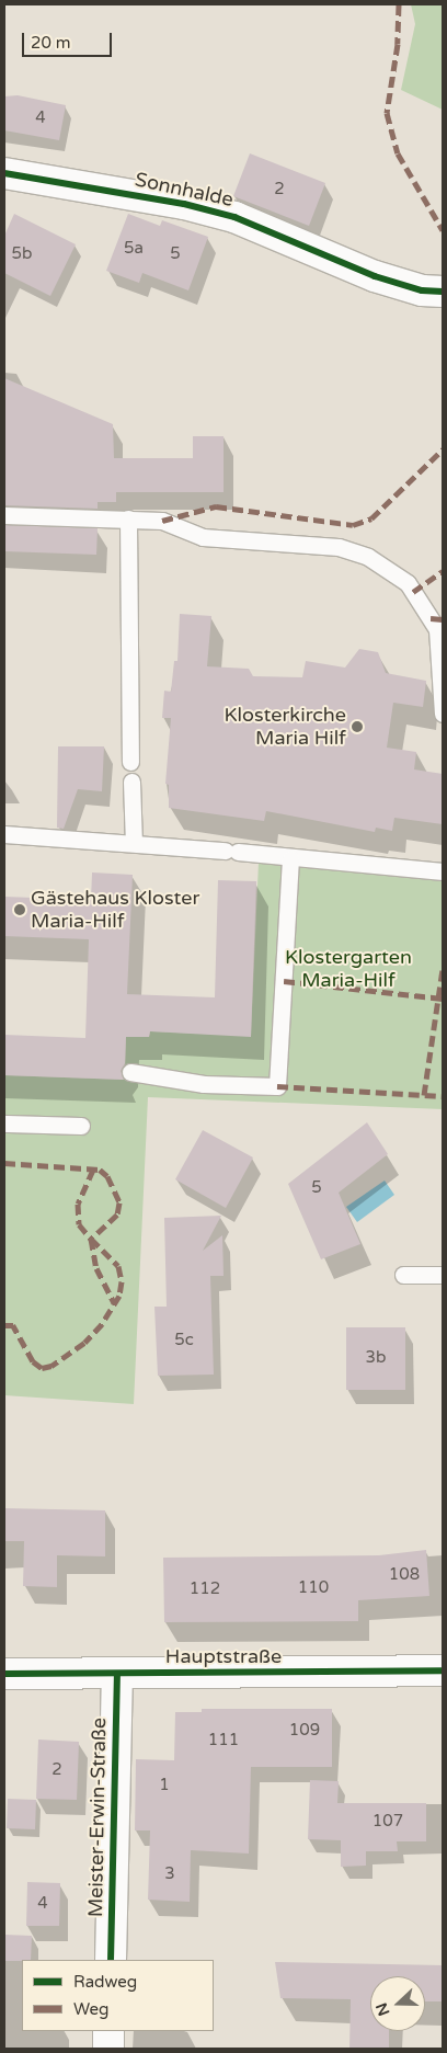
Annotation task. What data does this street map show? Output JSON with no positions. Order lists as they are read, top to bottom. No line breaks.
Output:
{"streets":{"street":["Sonnhalde","Hauptstraße","Meister-Erwin-Straße"]},"crossings":[["Hauptstraße","Meister-Erwin-Straße"]],"parks":["Klostergarten Maria-Hilf"],"places":["Klosterkirche Maria Hilf","Gästehaus Kloster Maria-Hilf"],"house_numbers":["4","2","5a","5b","5","5","5c","3b","108","110","112","109","111","2","1","107","3","4"],"legend":["Radweg","Weg"],"scale_bar":"20 m","north":"left"}
